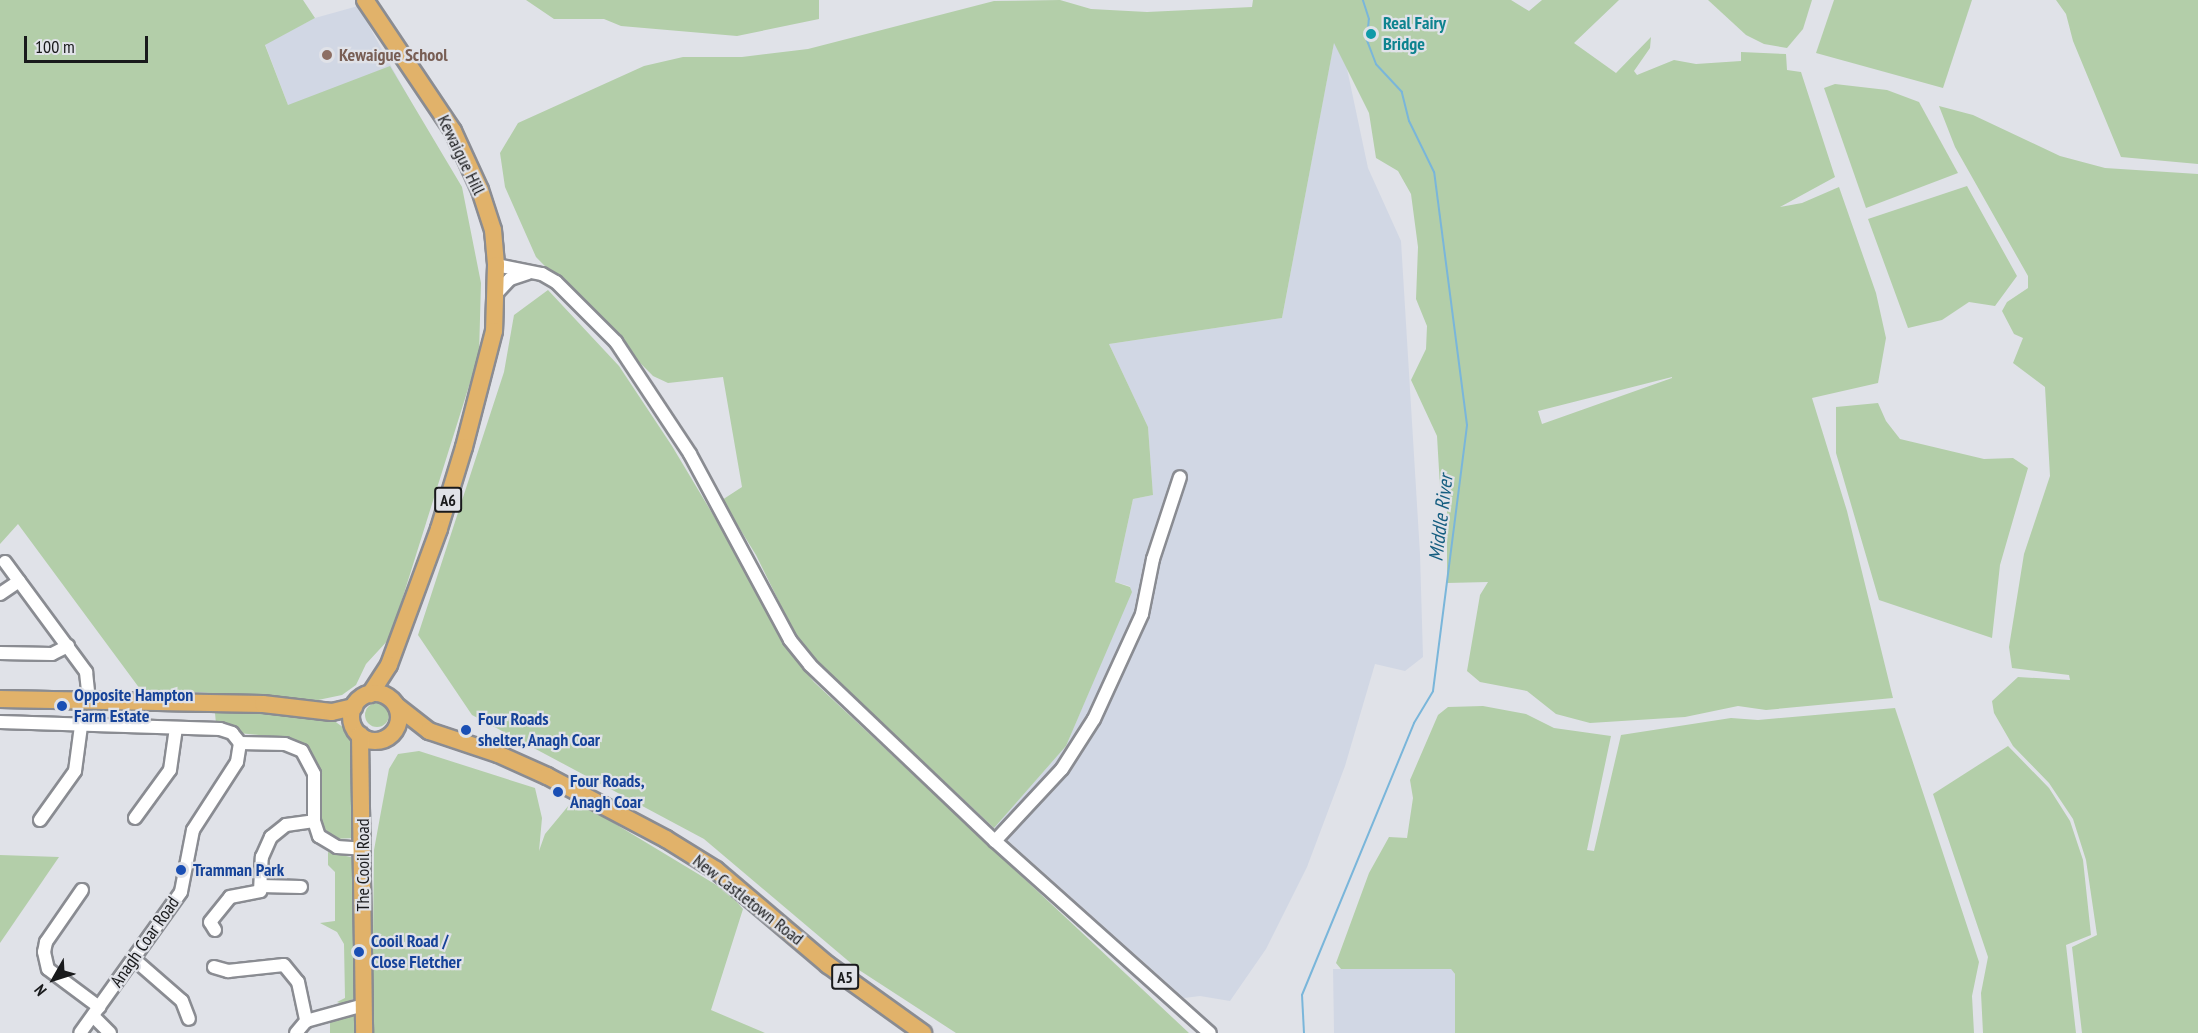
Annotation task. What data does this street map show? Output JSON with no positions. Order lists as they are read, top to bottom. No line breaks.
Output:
{"streets":{"highway":["Kewaigue Hill","A6","The Cooil Road","New Castletown Road","A5"],"street":["Anagh Coar Road"]},"crossings":[["Kewaigue Hill","A6"],["A6","The Cooil Road"],["A6","A5"],["The Cooil Road","A5"],["New Castletown Road","A5"]],"water":["Middle River"],"places":["Real Fairy Bridge","Kewaigue School","Opposite Hampton Farm Estate","Four Roads shelter, Anagh Coar","Four Roads, Anagh Coar","Tramman Park","Cooil Road / Close Fletcher"],"scale_bar":"100 m","north":"bottom left"}
